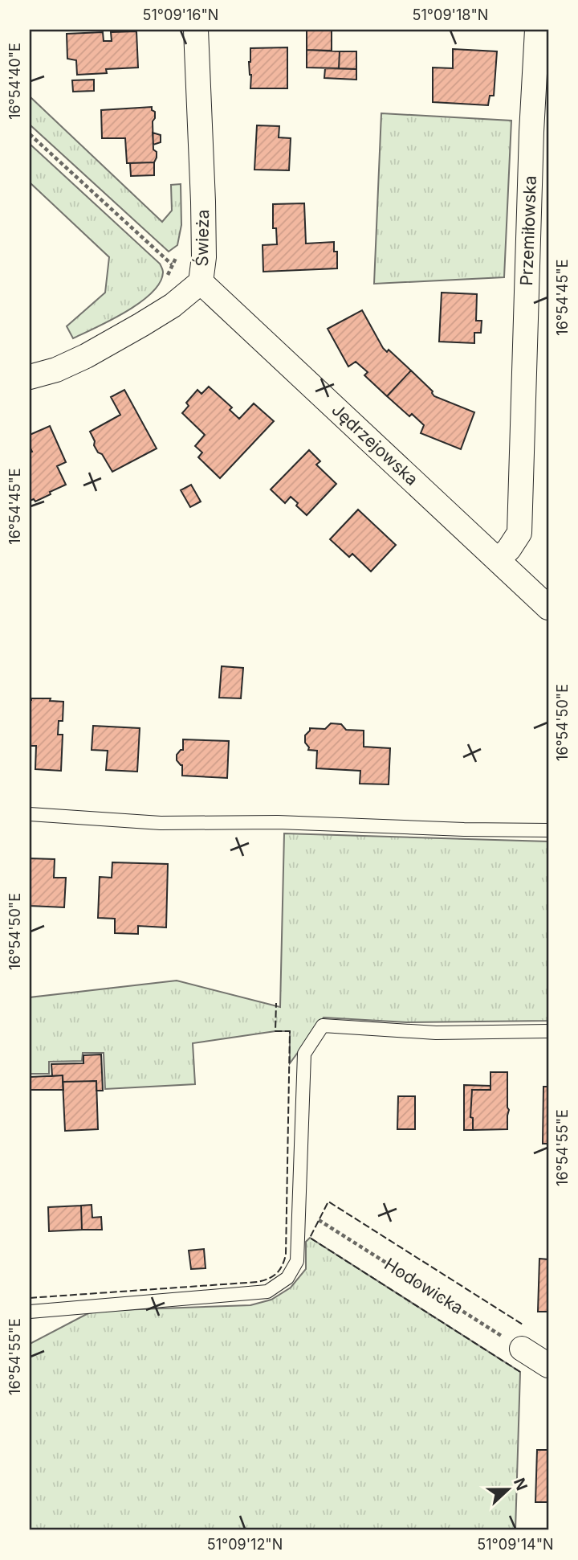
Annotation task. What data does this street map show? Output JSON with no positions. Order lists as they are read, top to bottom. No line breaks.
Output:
{"streets":{"street":["Przemiłowska","Świeża","Jędrzejowska"],"path":["Hodowicka"]},"crossings":[["Przemiłowska","Jędrzejowska"],["Świeża","Jędrzejowska"]],"north":"right","coordinates":["51°09'16\"N","51°09'18\"N","16°54'40\"E","16°54'45\"E","16°54'50\"E","16°54'55\"E","51°09'12\"N","51°09'14\"N"]}
